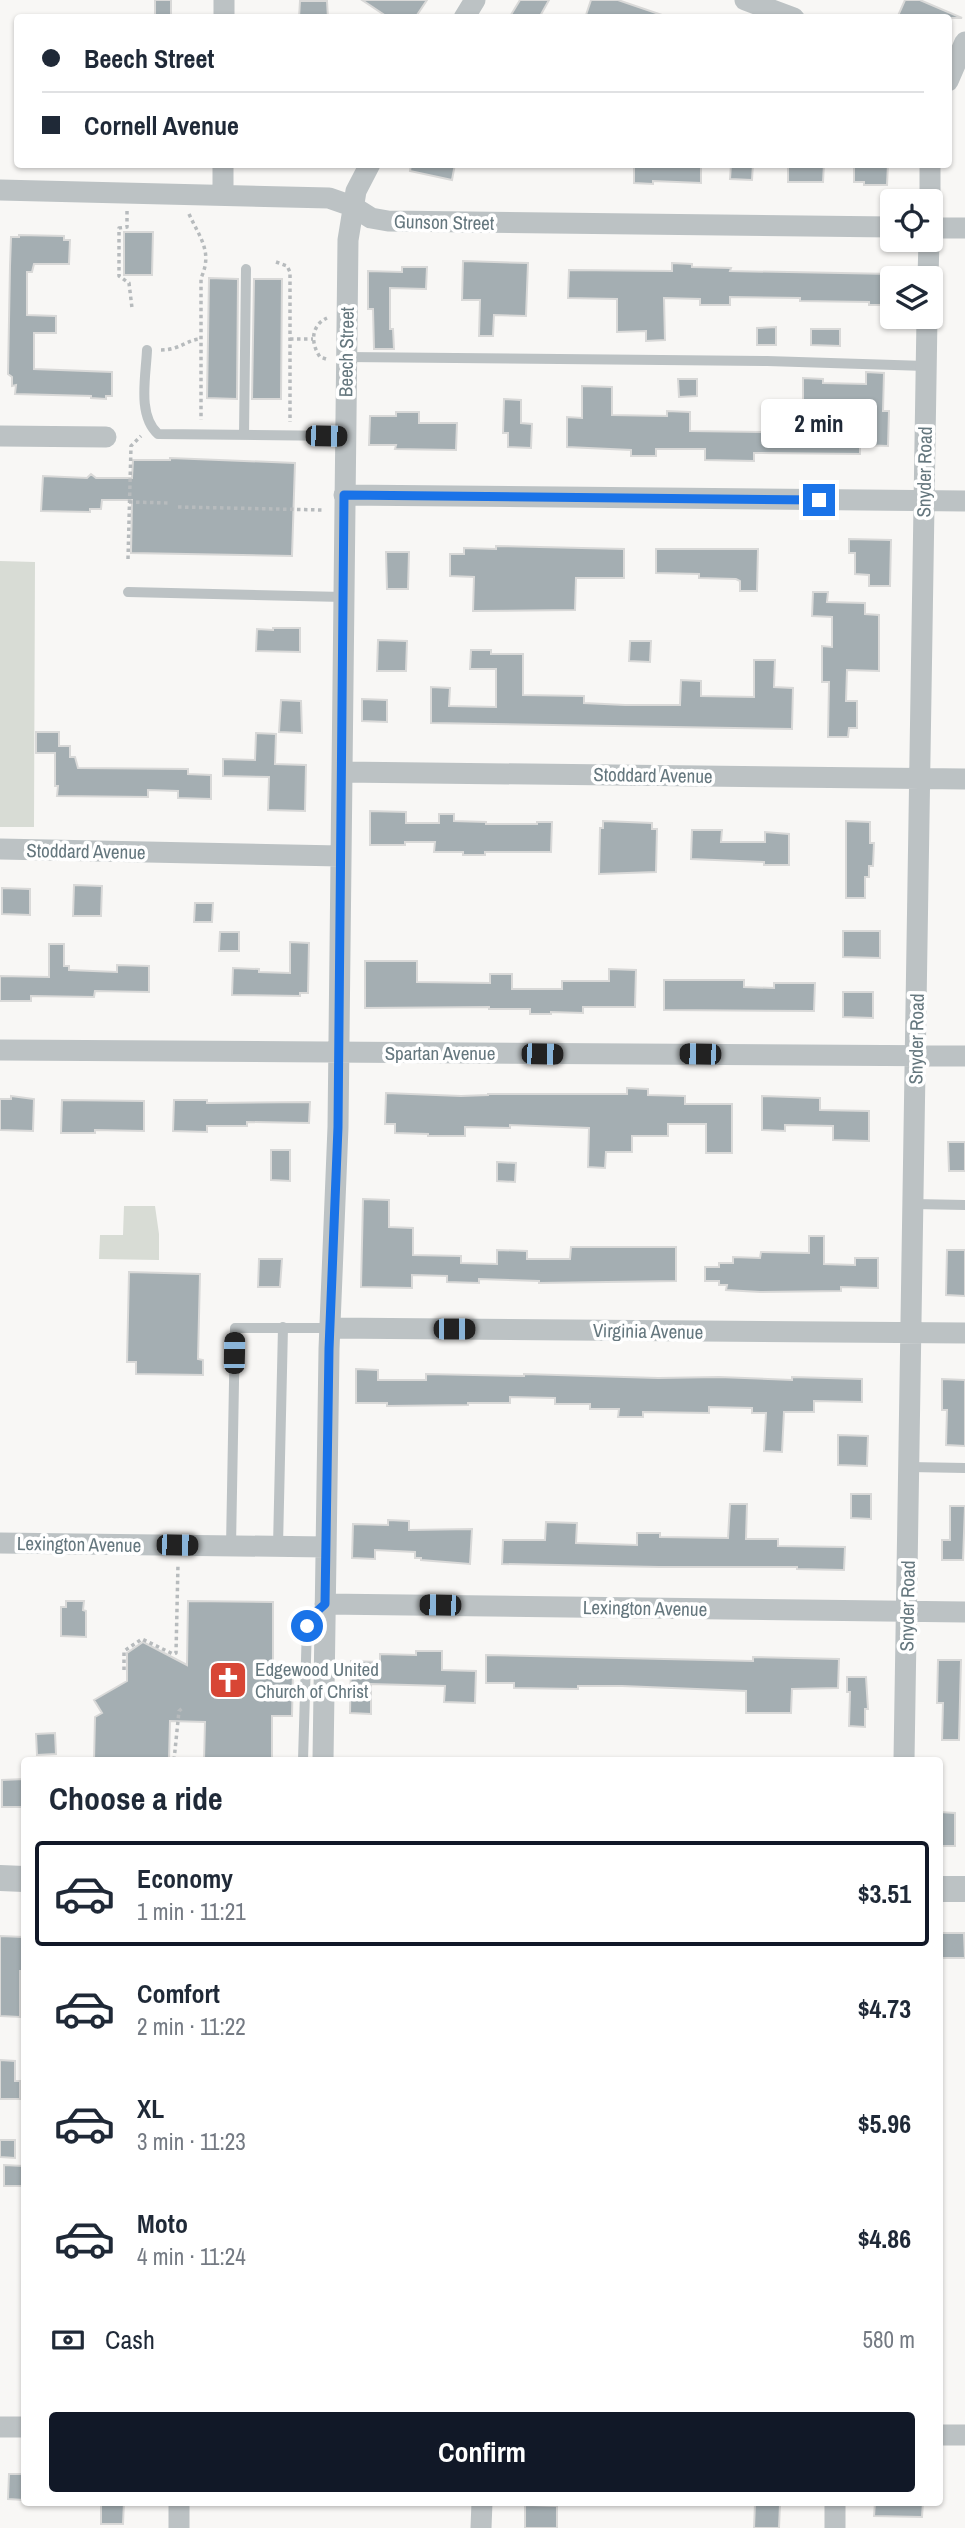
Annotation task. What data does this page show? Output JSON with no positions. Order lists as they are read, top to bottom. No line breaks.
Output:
{"streets":{"street":["Gunson Street","Beech Street","Snyder Road","Stoddard Avenue","Spartan Avenue","Virginia Avenue","Lexington Avenue"]},"crossings":[["Gunson Street","Beech Street"],["Beech Street","Stoddard Avenue"],["Beech Street","Spartan Avenue"],["Beech Street","Virginia Avenue"],["Beech Street","Lexington Avenue"],["Snyder Road","Stoddard Avenue"],["Snyder Road","Spartan Avenue"],["Snyder Road","Virginia Avenue"],["Snyder Road","Lexington Avenue"]],"places":{"church":["Edgewood United Church of Christ"]},"page":{"banner":["Beech Street","Cornell Avenue"],"bubble":"2 min","heading":"Choose a ride","list":[{"name":"Economy","note":"1 min · 11:21","value":"$3.51"},{"name":"Comfort","note":"2 min · 11:22","value":"$4.73"},{"name":"XL","note":"3 min · 11:23","value":"$5.96"},{"name":"Moto","note":"4 min · 11:24","value":"$4.86"}],"pay":["Cash","580 m"],"buttons":"Confirm"}}
